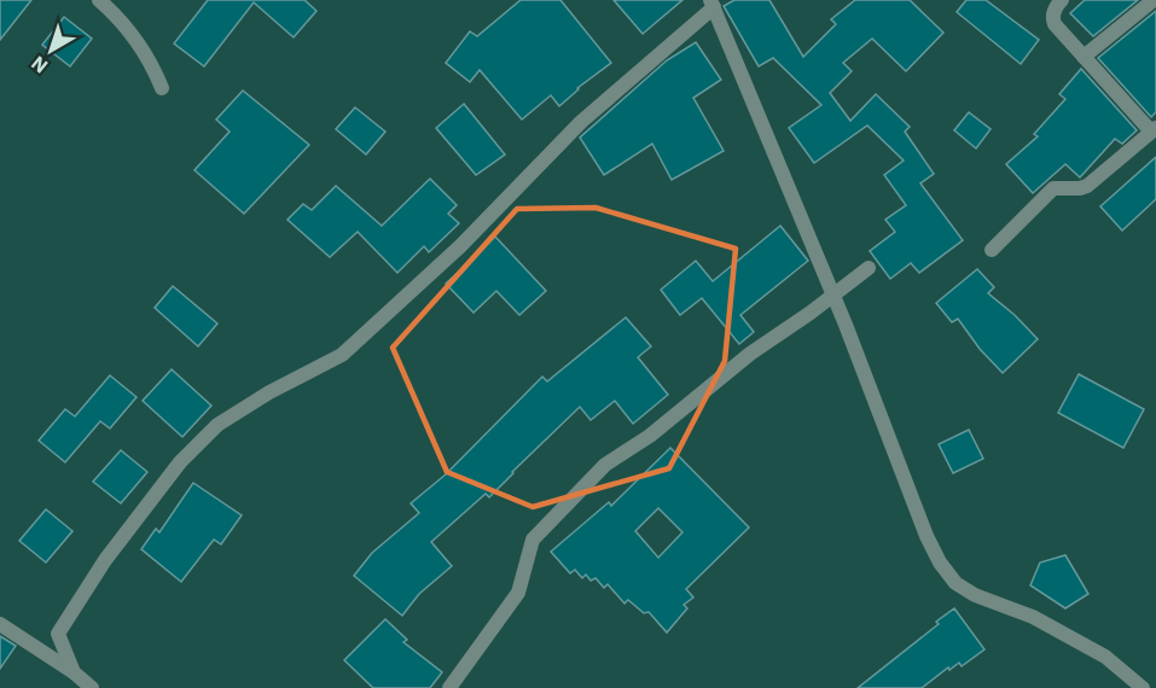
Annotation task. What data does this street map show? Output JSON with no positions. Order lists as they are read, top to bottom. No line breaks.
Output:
{"north":"bottom left"}
